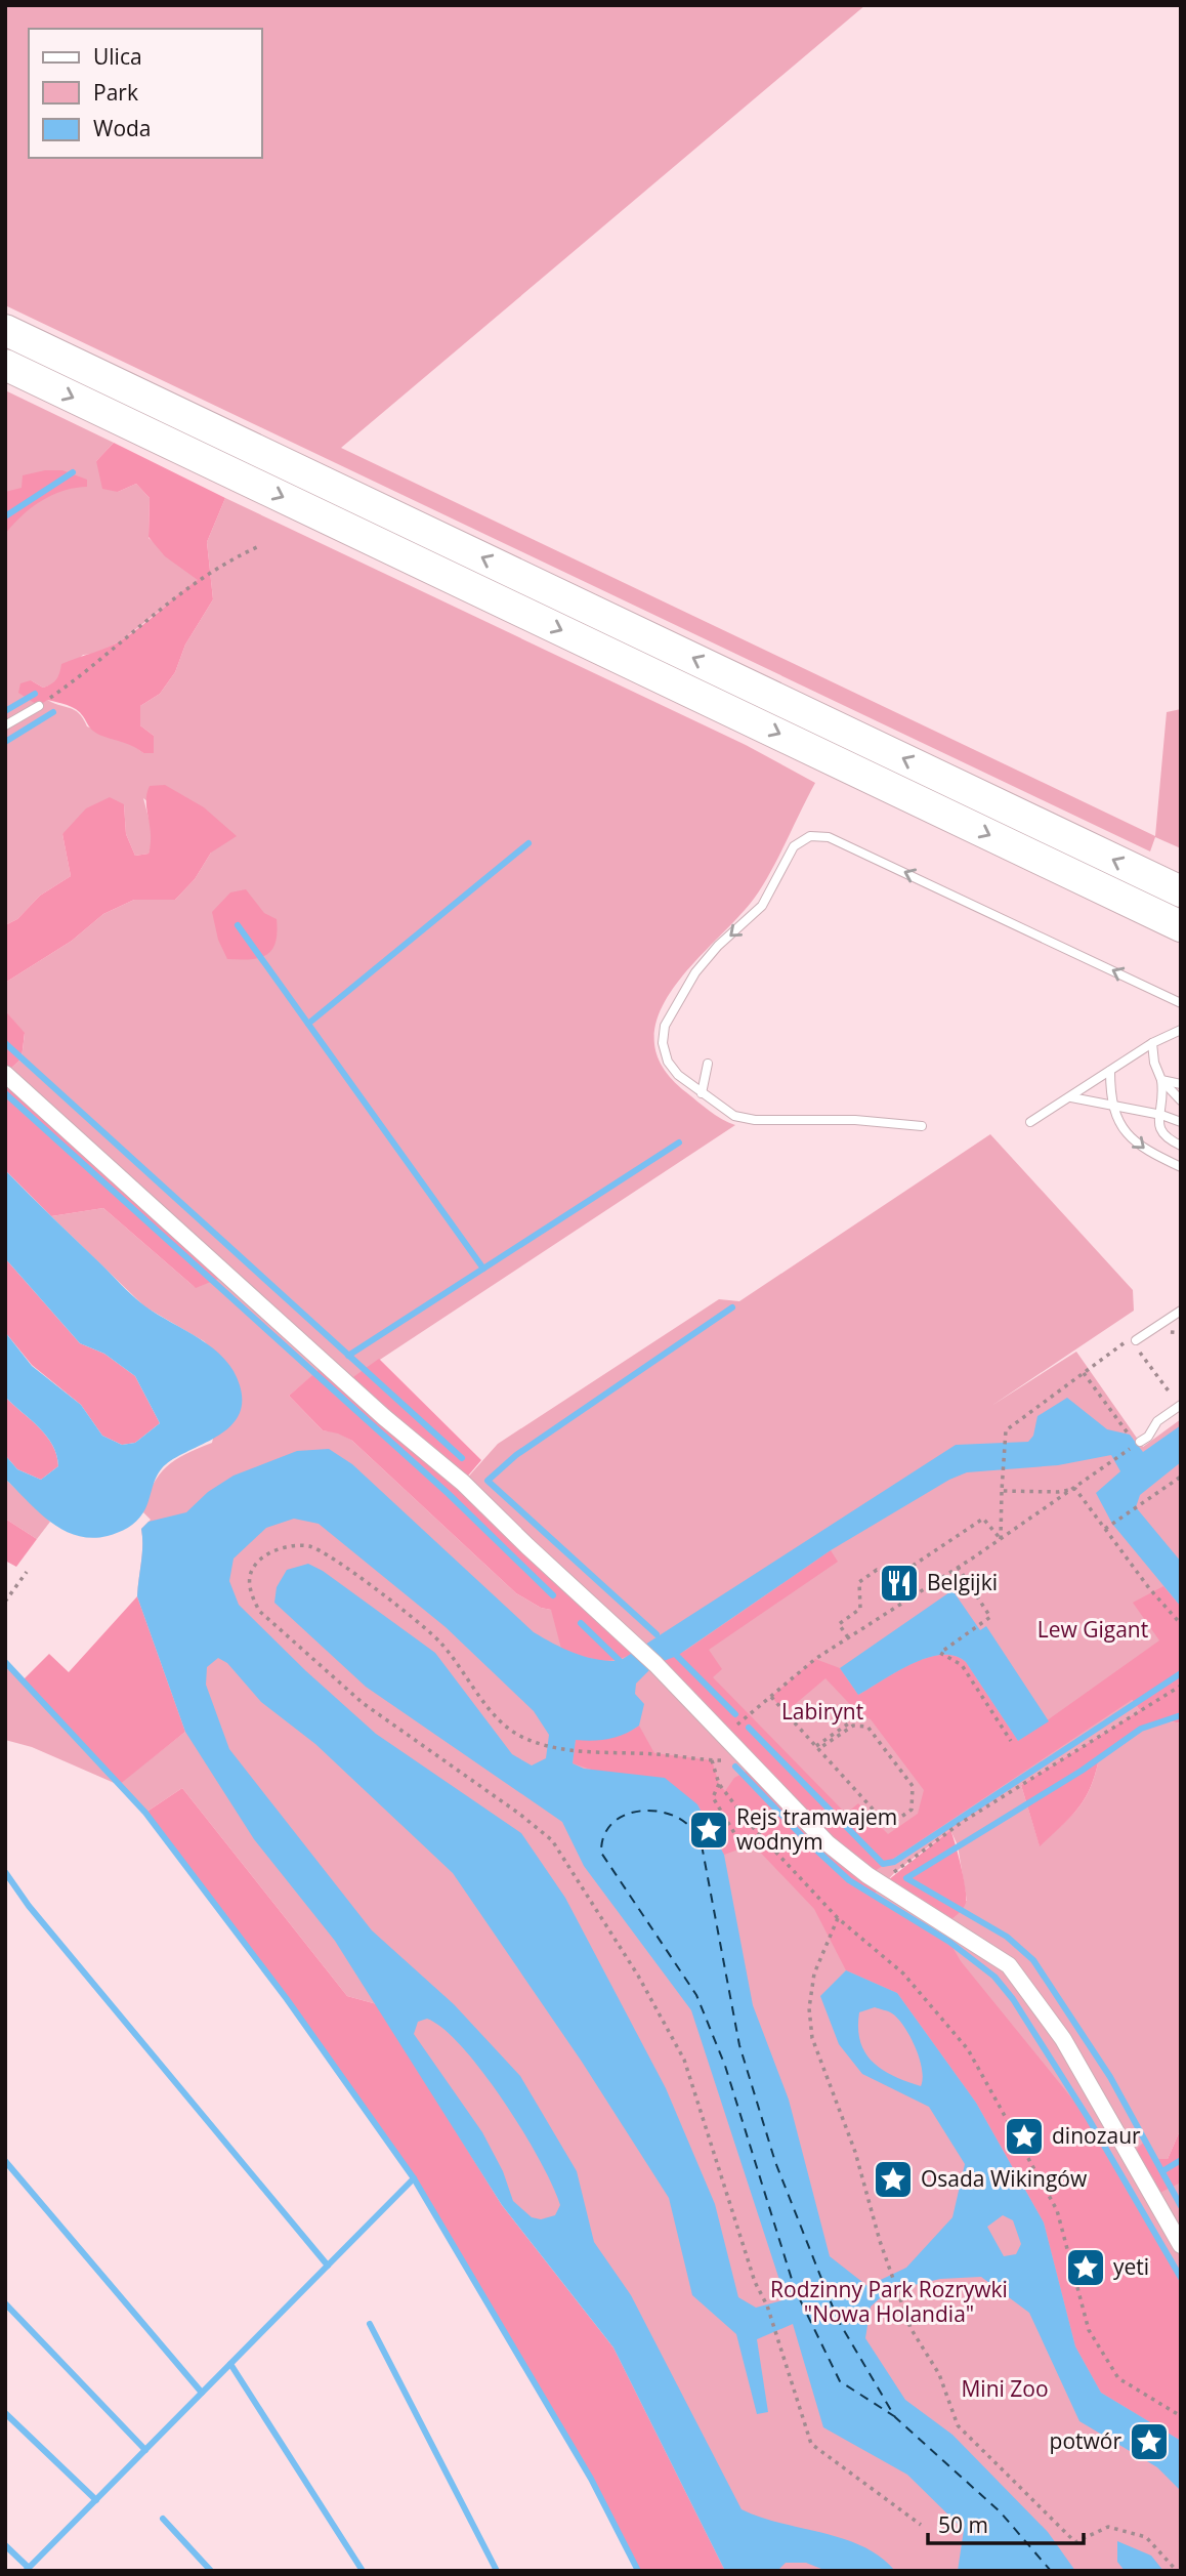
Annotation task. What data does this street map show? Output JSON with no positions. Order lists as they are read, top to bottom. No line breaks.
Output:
{"parks":["Lew Gigant","Labirynt","Rodzinny Park Rozrywki \"Nowa Holandia\"","Mini Zoo"],"places":{"restaurant":["Belgijki"],"place":["Rejs tramwajem wodnym","dinozaur","Osada Wikingów","yeti","potwór"]},"legend":["Ulica","Park","Woda"],"scale_bar":"50 m"}
